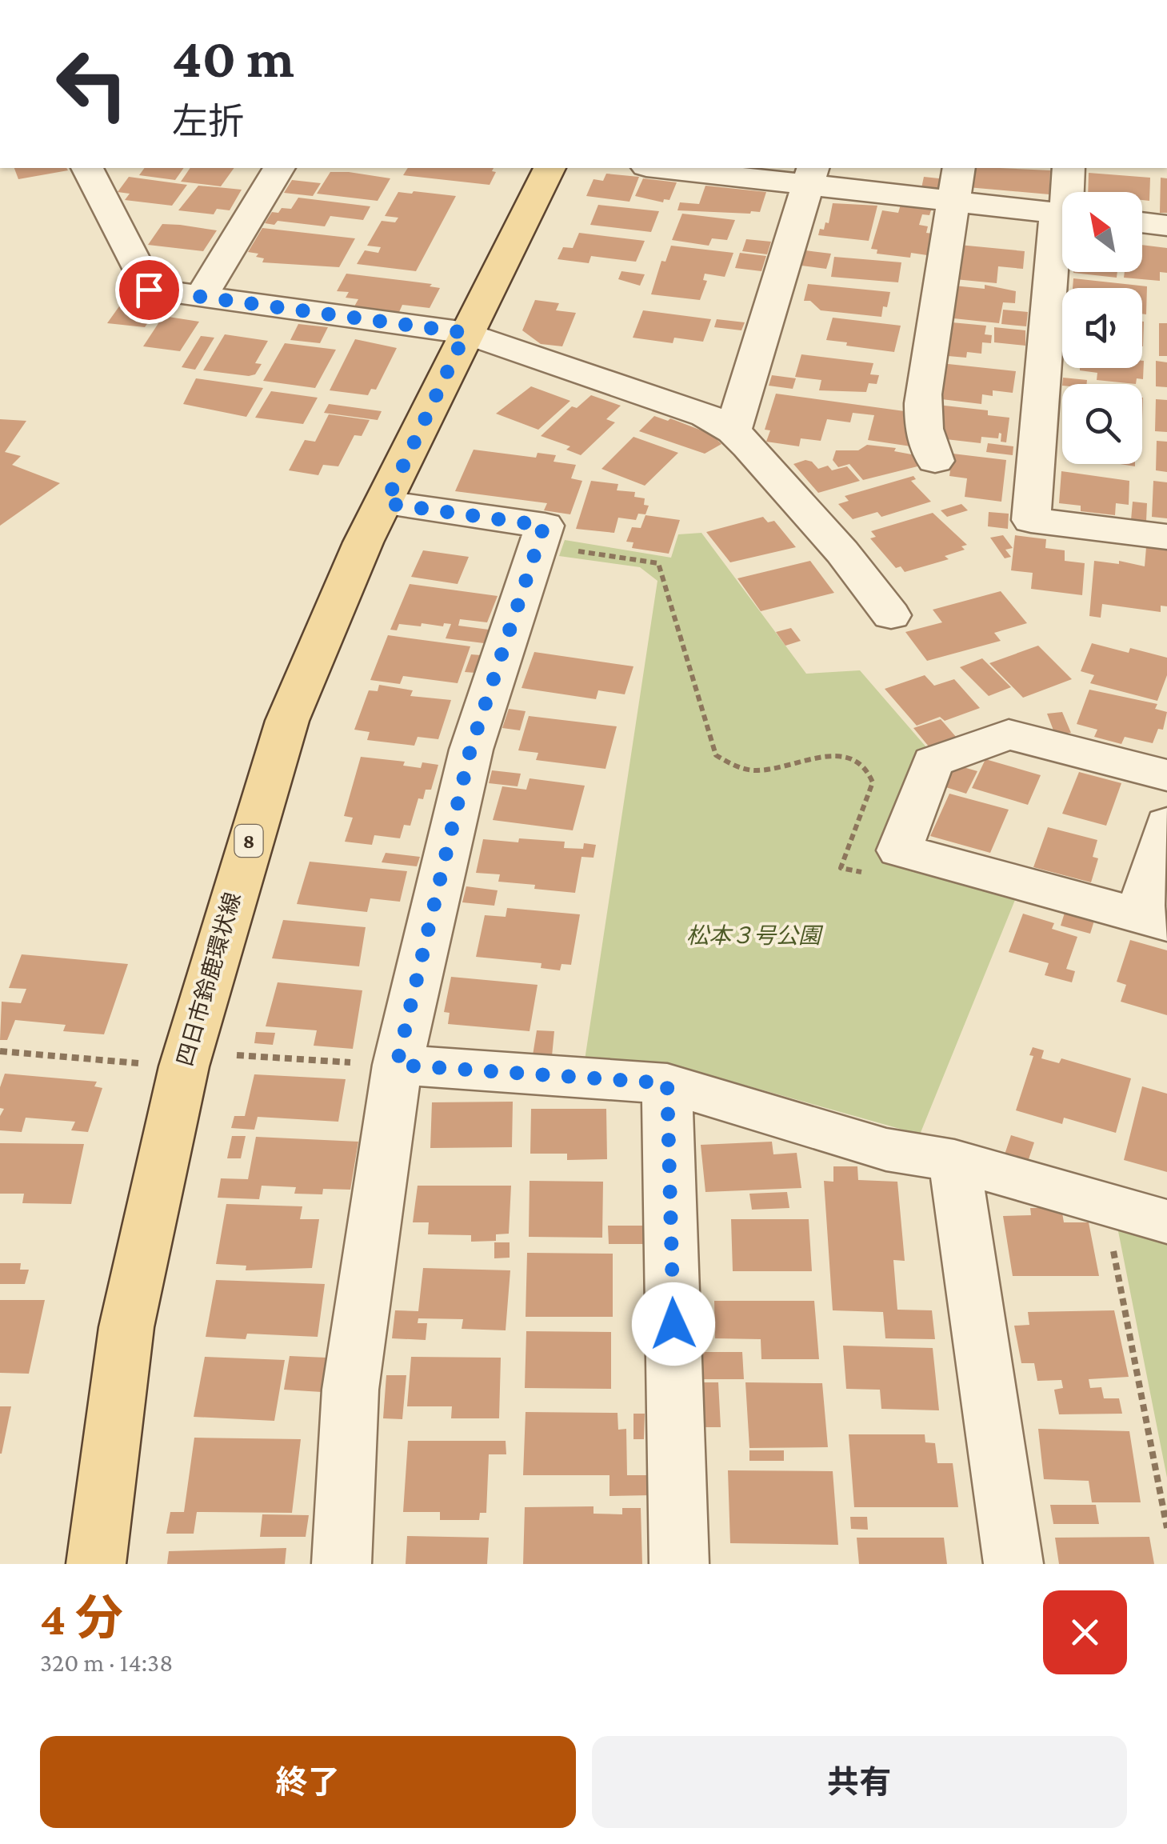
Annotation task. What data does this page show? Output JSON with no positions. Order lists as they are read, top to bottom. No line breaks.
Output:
{"streets":{"main road":["8","四日市鈴鹿環状線"]},"parks":["松本３号公園"],"north":"top left","page":{"turn":["40 m","左折"],"heading":["4 分","320 m · 14:38"],"buttons":["終了","共有"]}}
